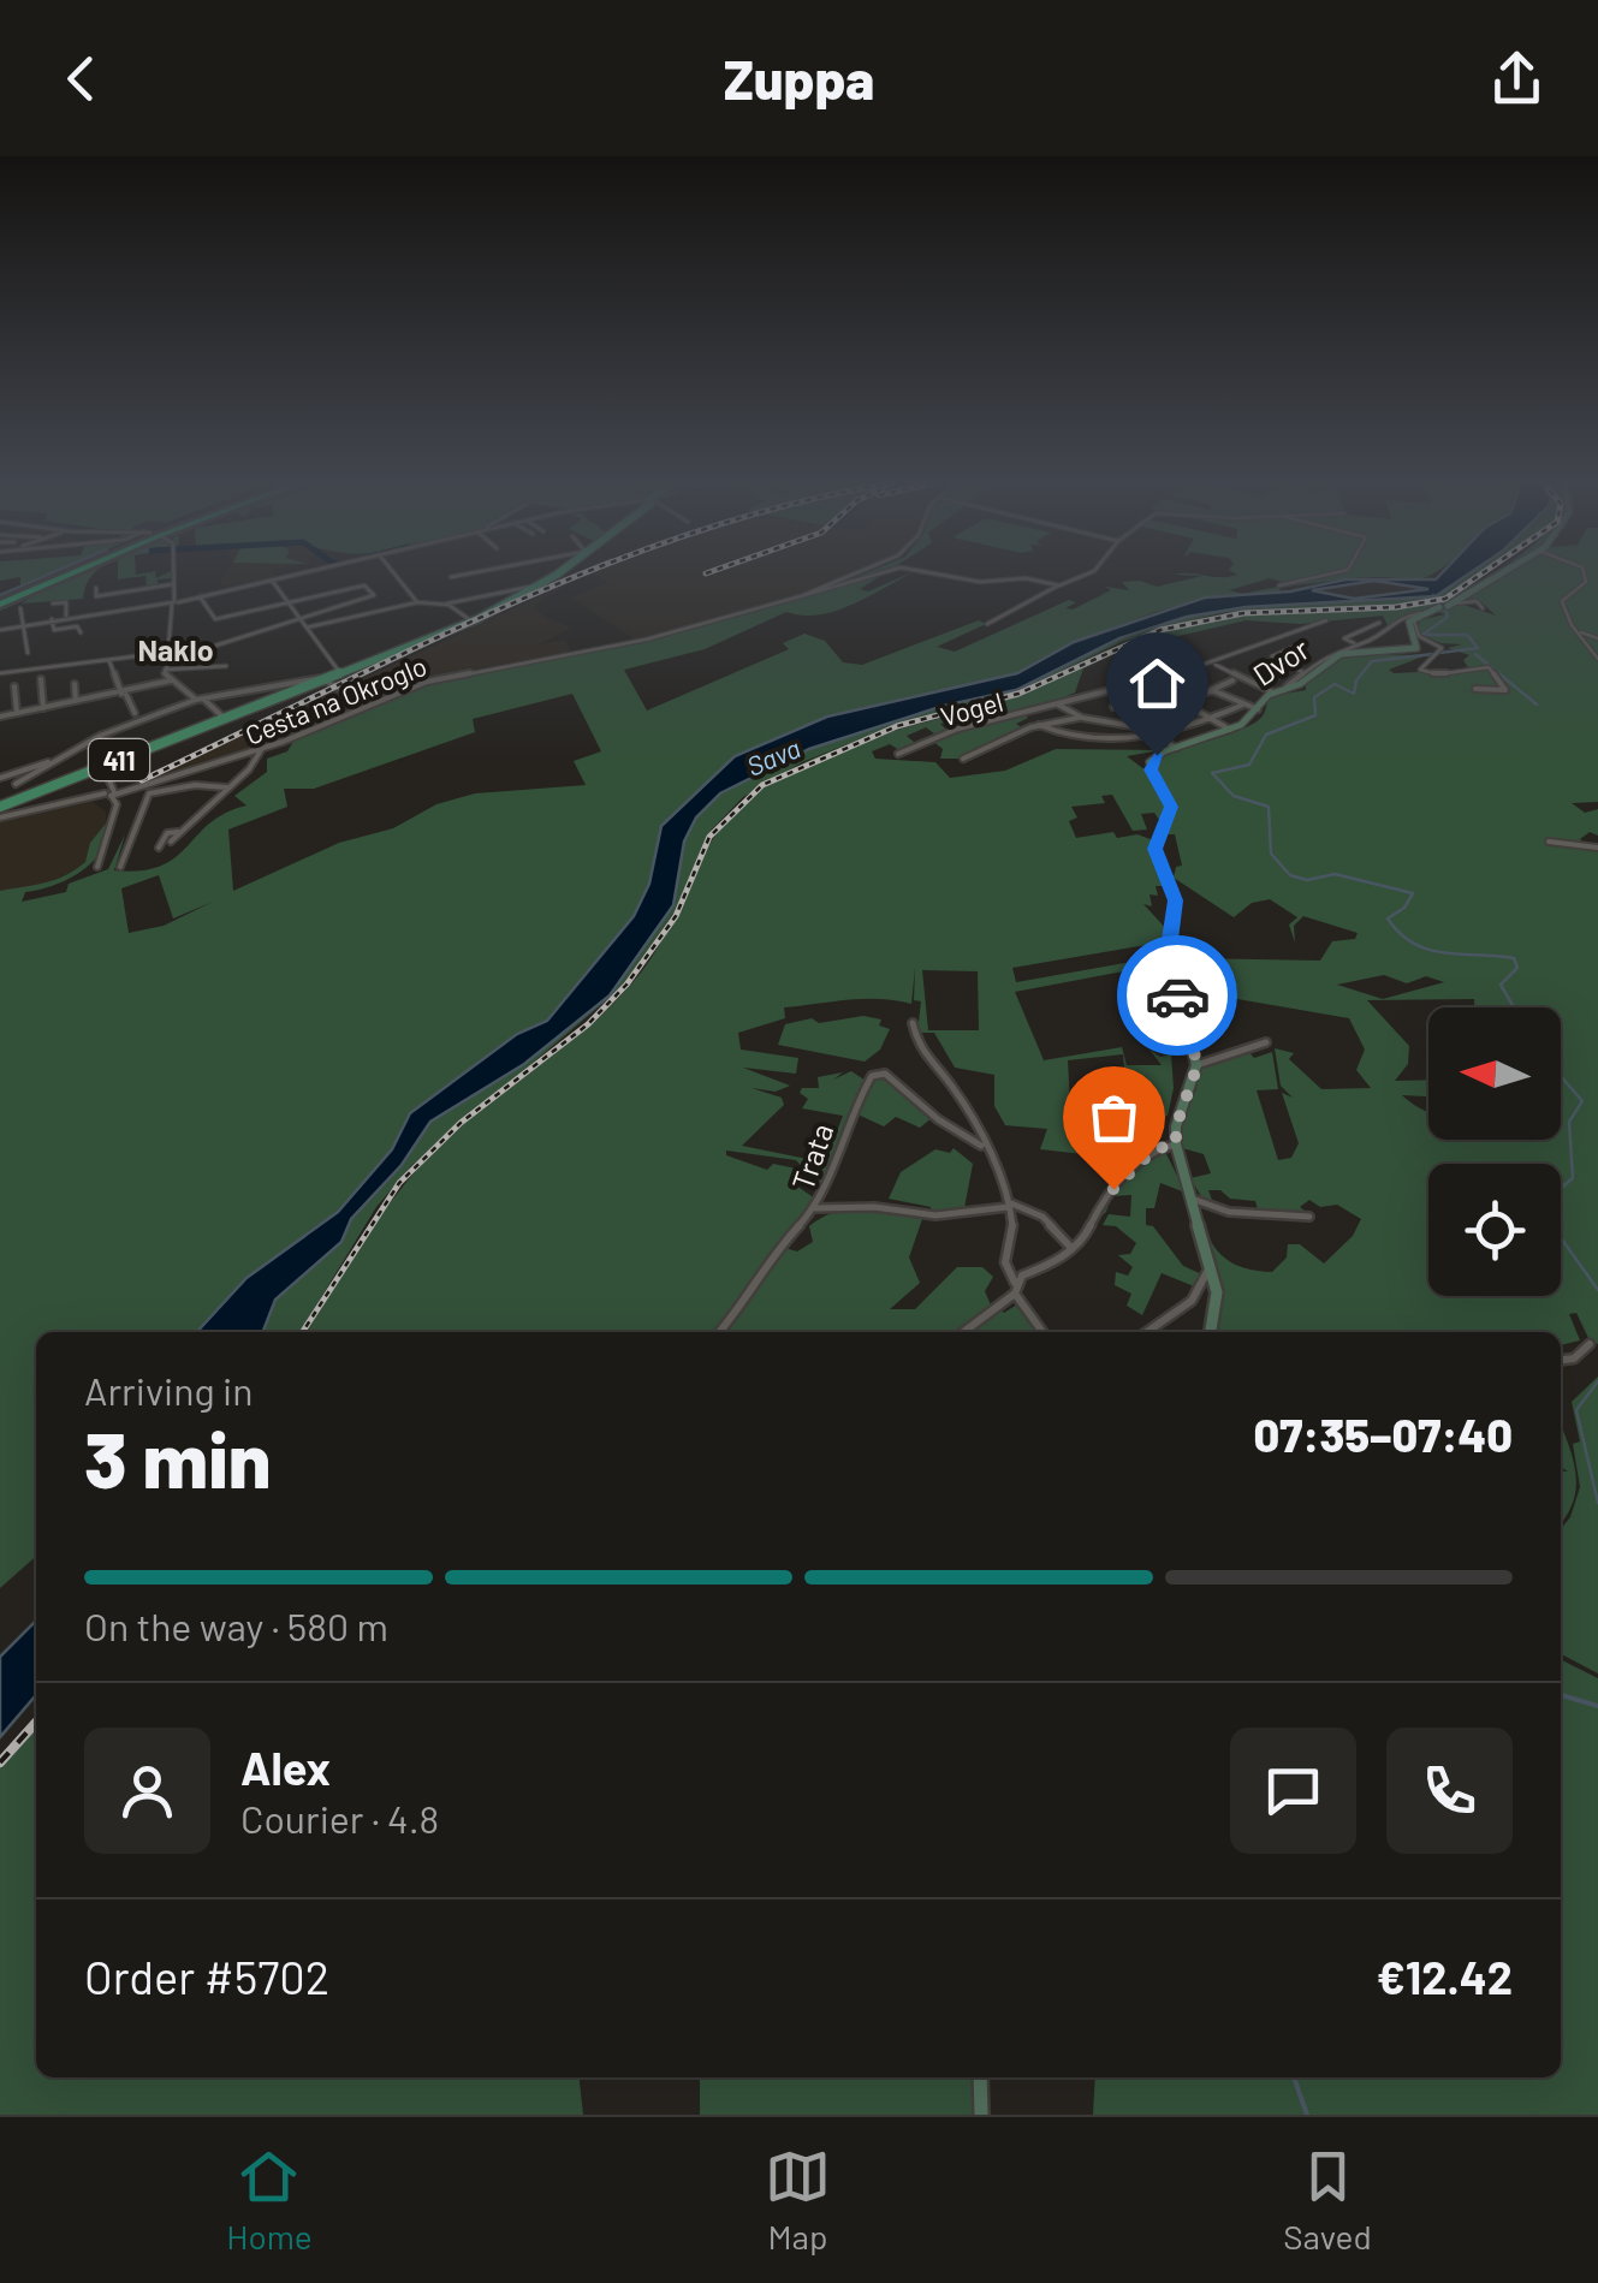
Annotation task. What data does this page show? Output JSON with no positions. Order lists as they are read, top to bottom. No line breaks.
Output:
{"streets":{"main road":["411"],"street":["Dvor","Cesta na Okroglo","Vogel","Trata"]},"districts":["Naklo"],"water":["Sava"],"north":"left","page":{"header":"Zuppa","heading":["3 min","Arriving in","07:35–07:40"],"panel":["Alex","Courier · 4.8","Order #5702","€12.42"],"bar":"On the way · 580 m","tabs":["Home","Map","Saved"]}}
